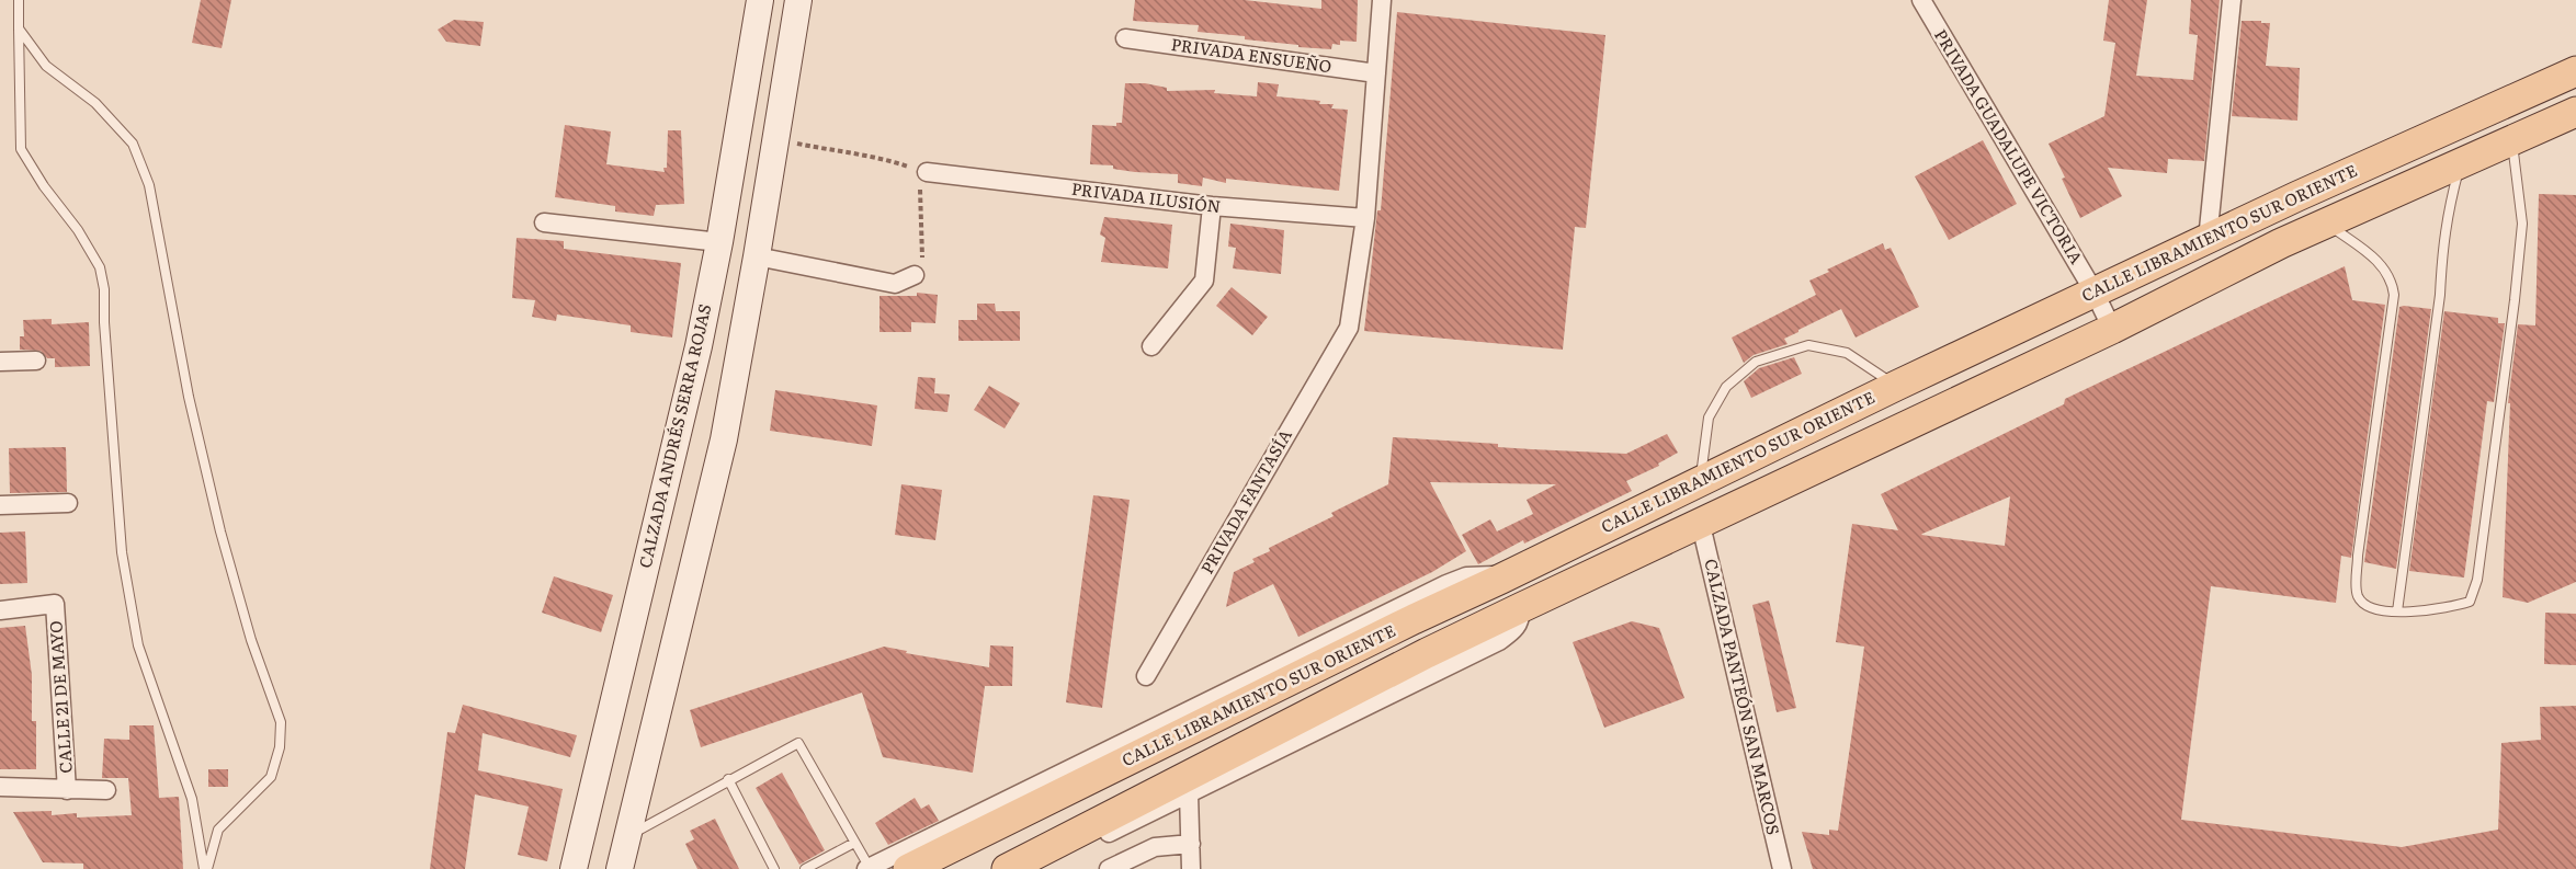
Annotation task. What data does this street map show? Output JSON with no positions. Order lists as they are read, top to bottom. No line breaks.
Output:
{"streets":{"main road":["CALLE LIBRAMIENTO SUR ORIENTE","CALZADA ANDRÉS SERRA ROJAS"],"street":["PRIVADA ENSUEÑO","PRIVADA GUADALUPE VICTORIA","PRIVADA ILUSIÓN","PRIVADA FANTASÍA","CALLE 21 DE MAYO","CALZADA PANTEÓN SAN MARCOS"]},"crossings":[["PRIVADA GUADALUPE VICTORIA","CALLE LIBRAMIENTO SUR ORIENTE"],["PRIVADA ILUSIÓN","PRIVADA FANTASÍA"]]}
